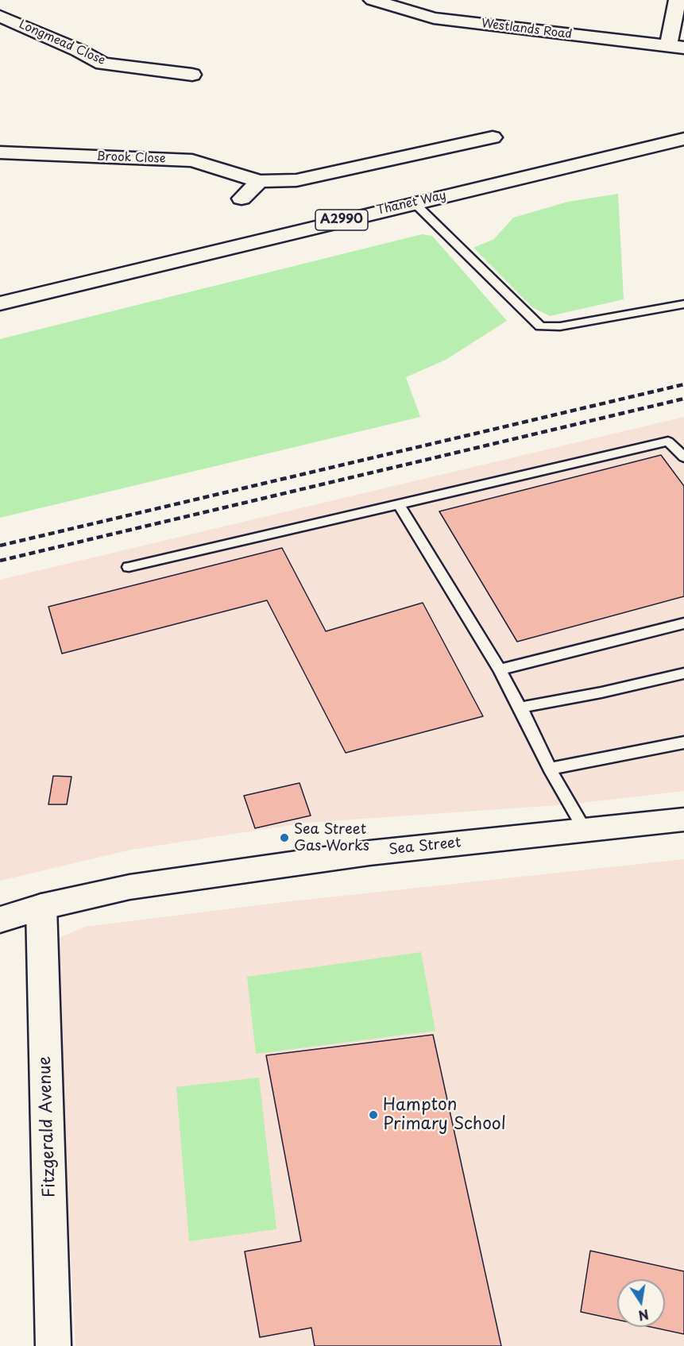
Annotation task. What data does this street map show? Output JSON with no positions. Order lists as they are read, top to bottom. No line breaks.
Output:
{"streets":{"street":["Westlands Road","Longmead Close","Brook Close","Thanet Way","A2990","Sea Street","Fitzgerald Avenue"]},"crossings":[["Sea Street","Fitzgerald Avenue"]],"places":["Sea Street Gas Works","Hampton Primary School"],"north":"bottom"}
